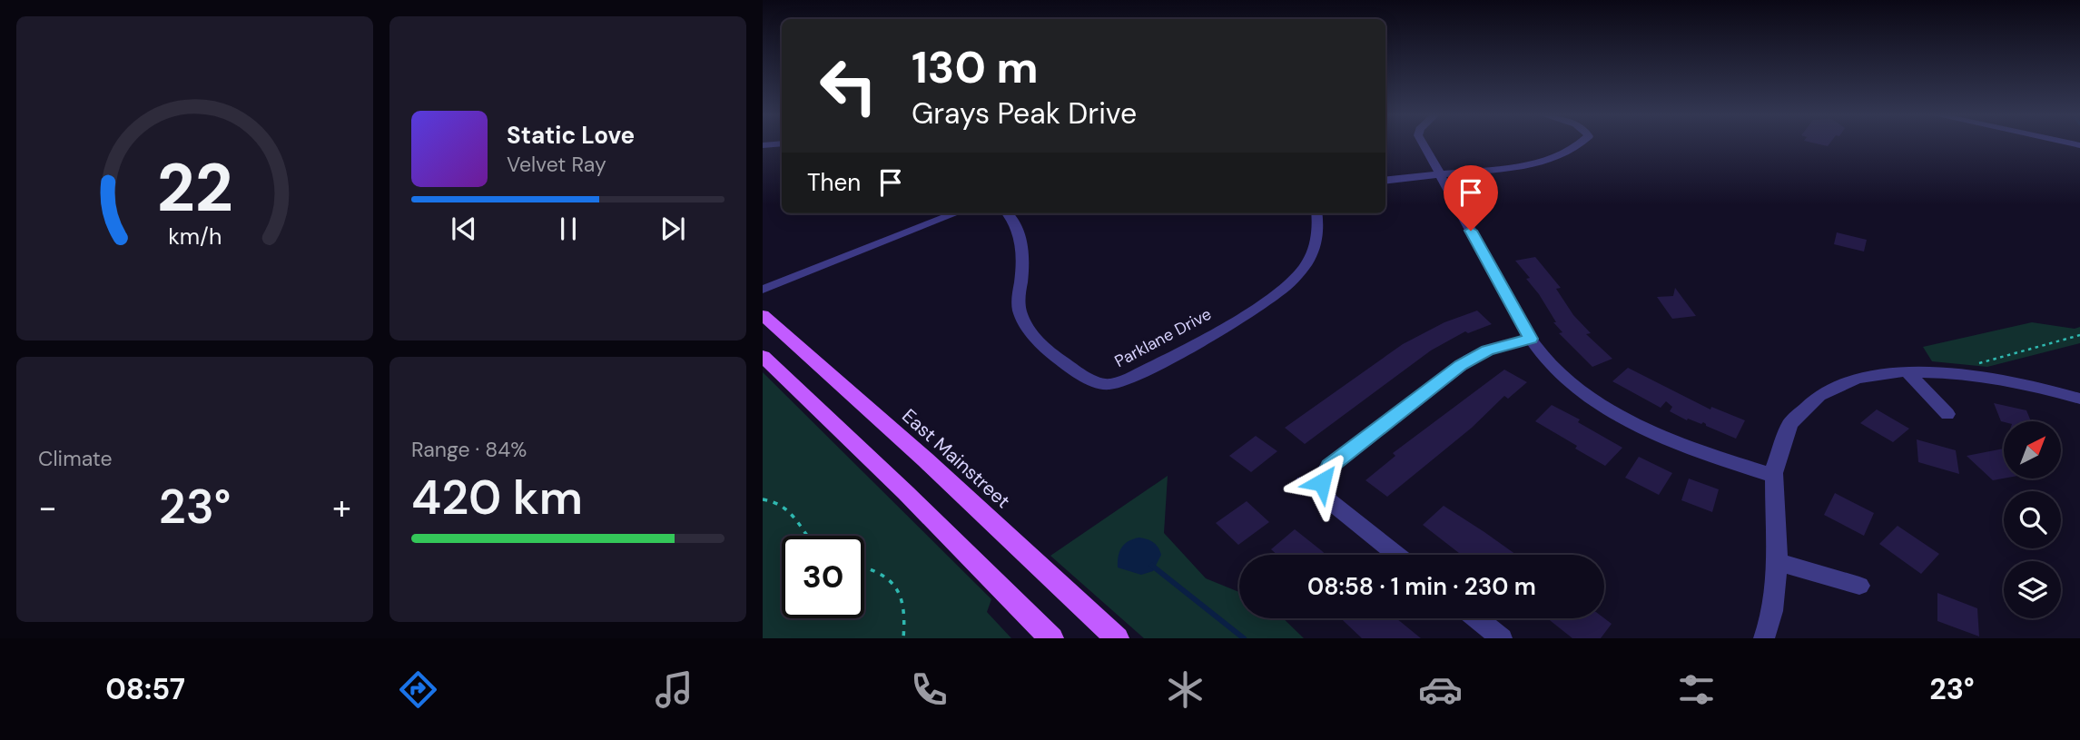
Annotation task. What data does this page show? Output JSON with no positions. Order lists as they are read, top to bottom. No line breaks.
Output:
{"streets":{"main road":["East Mainstreet"],"street":["Parklane Drive"]},"north":"top right","page":{"turn":["130 m","Grays Peak Drive"],"song":["Static Love","Velvet Ray"],"then":"Then","tile":["Climate",["Range · 84%","420 km"]],"heat":["−","23°","+"],"limit":"30","trip":"08:58 · 1 min · 230 m","tabs":["08:57","23°"],"gauge":["22","km/h"]}}
